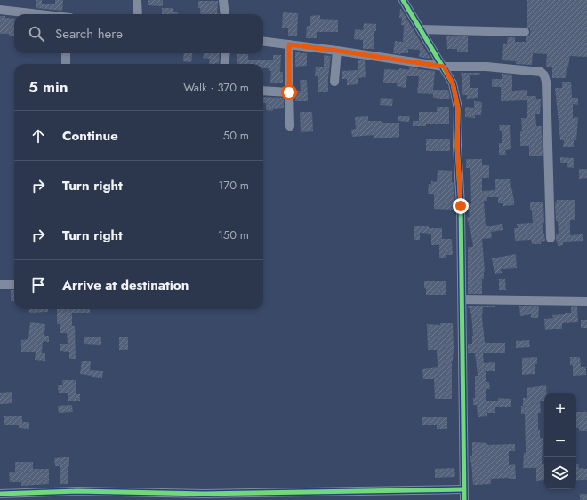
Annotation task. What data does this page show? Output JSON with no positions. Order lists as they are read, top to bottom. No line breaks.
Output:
{"page":{"search":"Search here","heading":["5 min","Walk · 370 m"],"list":[["Continue","50 m"],["Turn right","170 m"],["Turn right","150 m"],"Arrive at destination"],"map_buttons":["+","−"]}}
